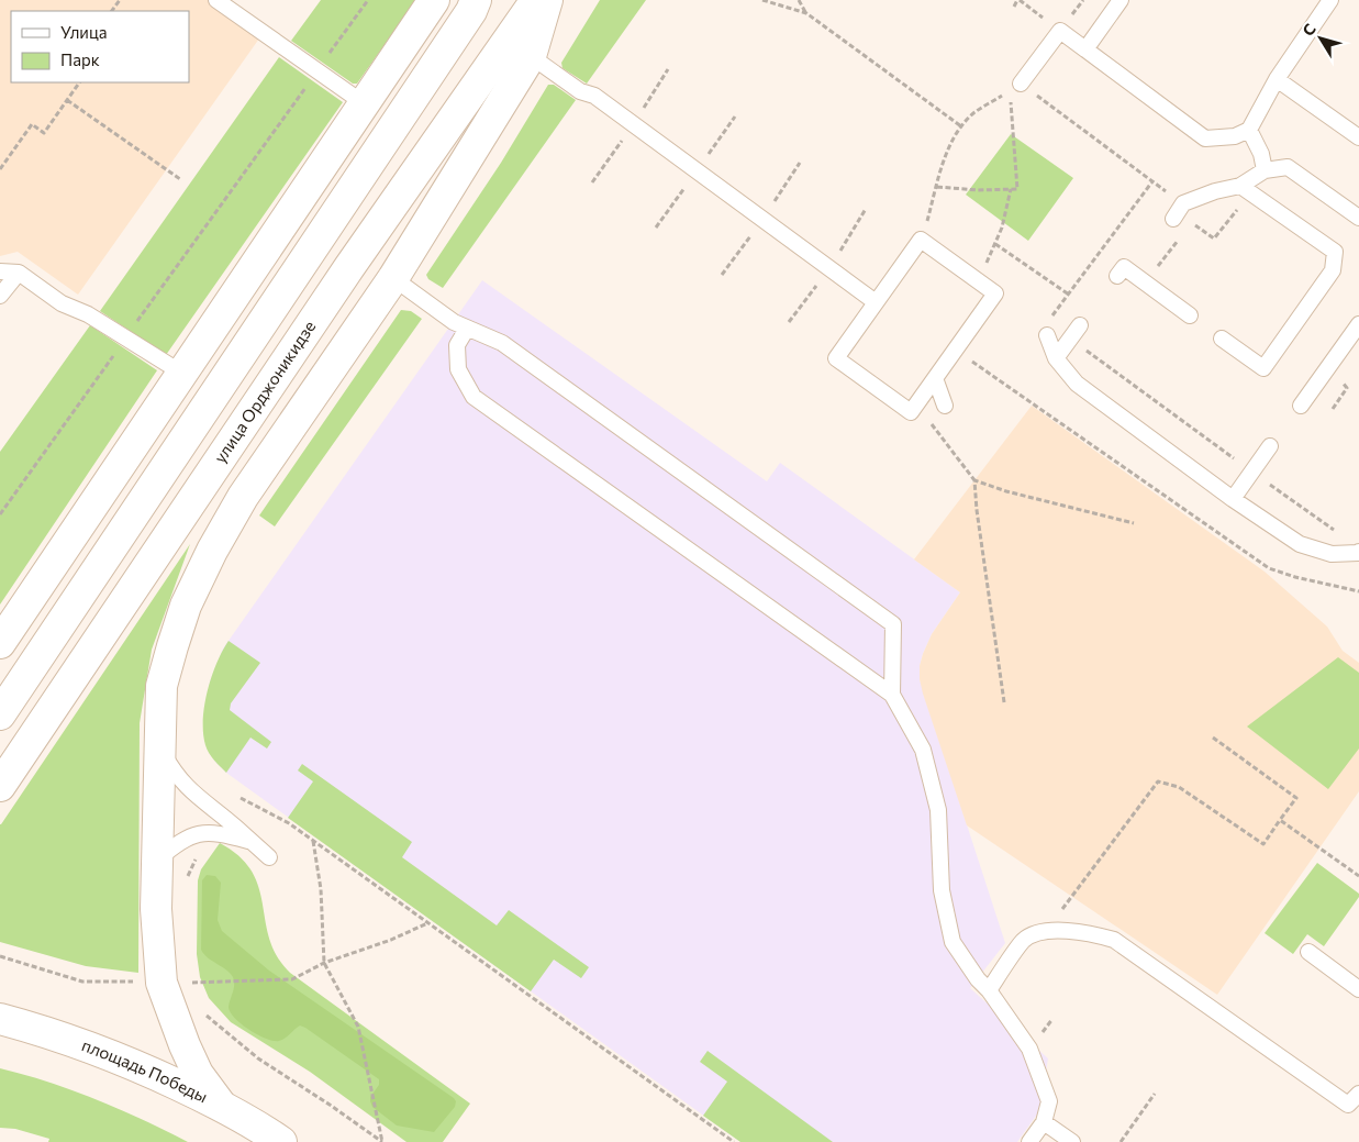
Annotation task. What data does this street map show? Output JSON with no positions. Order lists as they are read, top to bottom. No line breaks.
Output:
{"streets":{"main road":["улица Орджоникидзе","площадь Победы"]},"legend":["Улица","Парк"],"north":"top left"}
